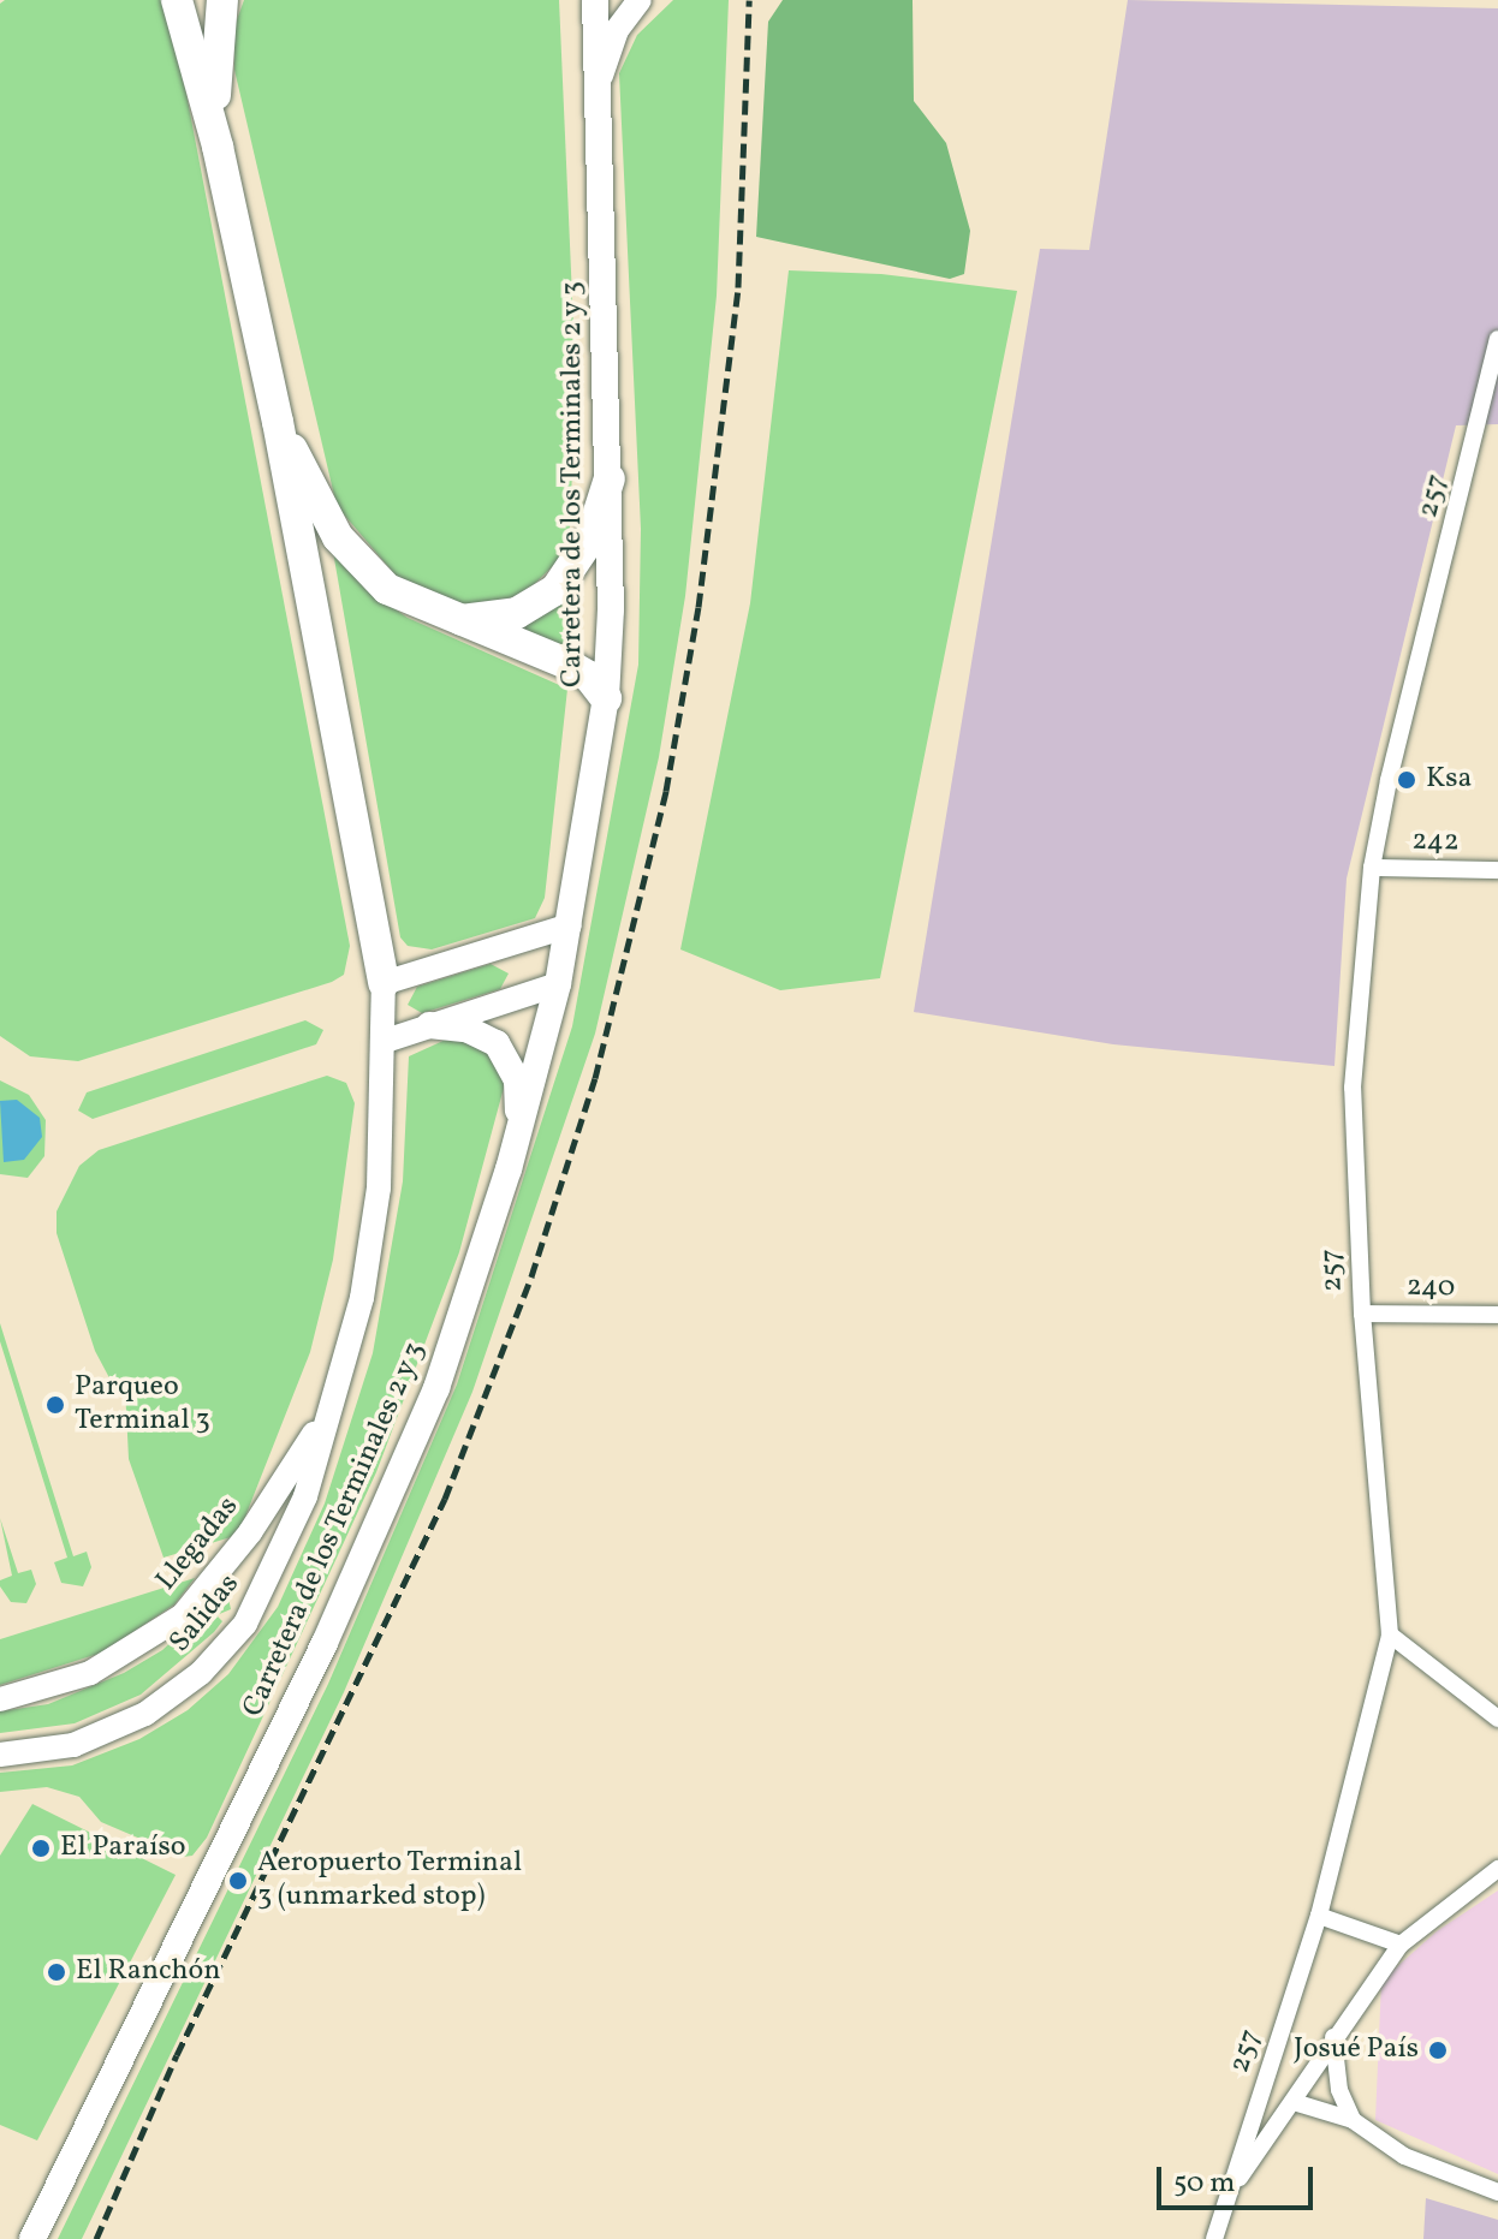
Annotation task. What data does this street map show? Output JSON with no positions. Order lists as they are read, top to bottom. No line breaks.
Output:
{"streets":{"main road":["Carretera de los Terminales 2 y 3","Llegadas","Salidas"],"street":["257","242","240"]},"crossings":[["257","242"],["257","240"],["Llegadas","Salidas"]],"places":["Ksa","Parqueo Terminal 3","El Paraíso","Aeropuerto Terminal 3 (unmarked stop)","El Ranchón","Josué País"],"scale_bar":"50 m"}
